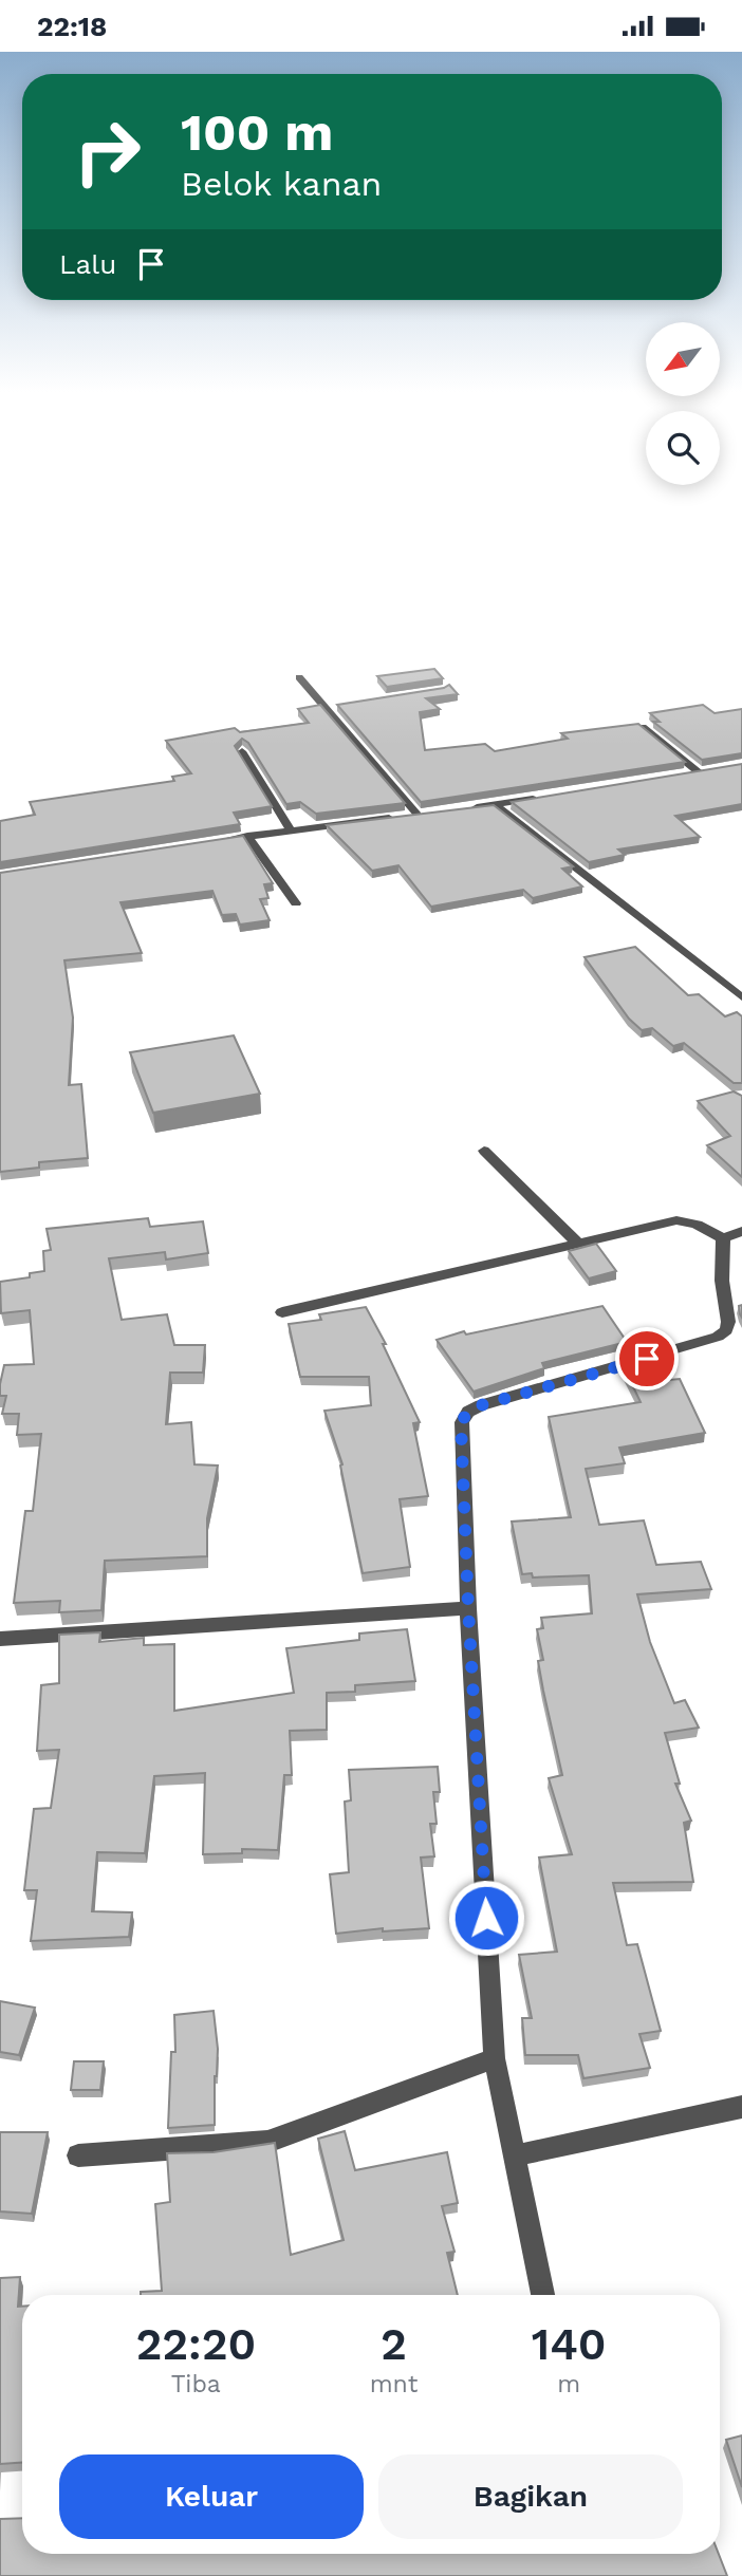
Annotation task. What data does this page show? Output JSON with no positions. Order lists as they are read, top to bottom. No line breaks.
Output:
{"north":"bottom left","page":{"status":"22:18","turn":["100 m","Belok kanan"],"then":"Lalu","eta":["22:20","Tiba","2","mnt","140","m"],"buttons":["Keluar","Bagikan"]}}
